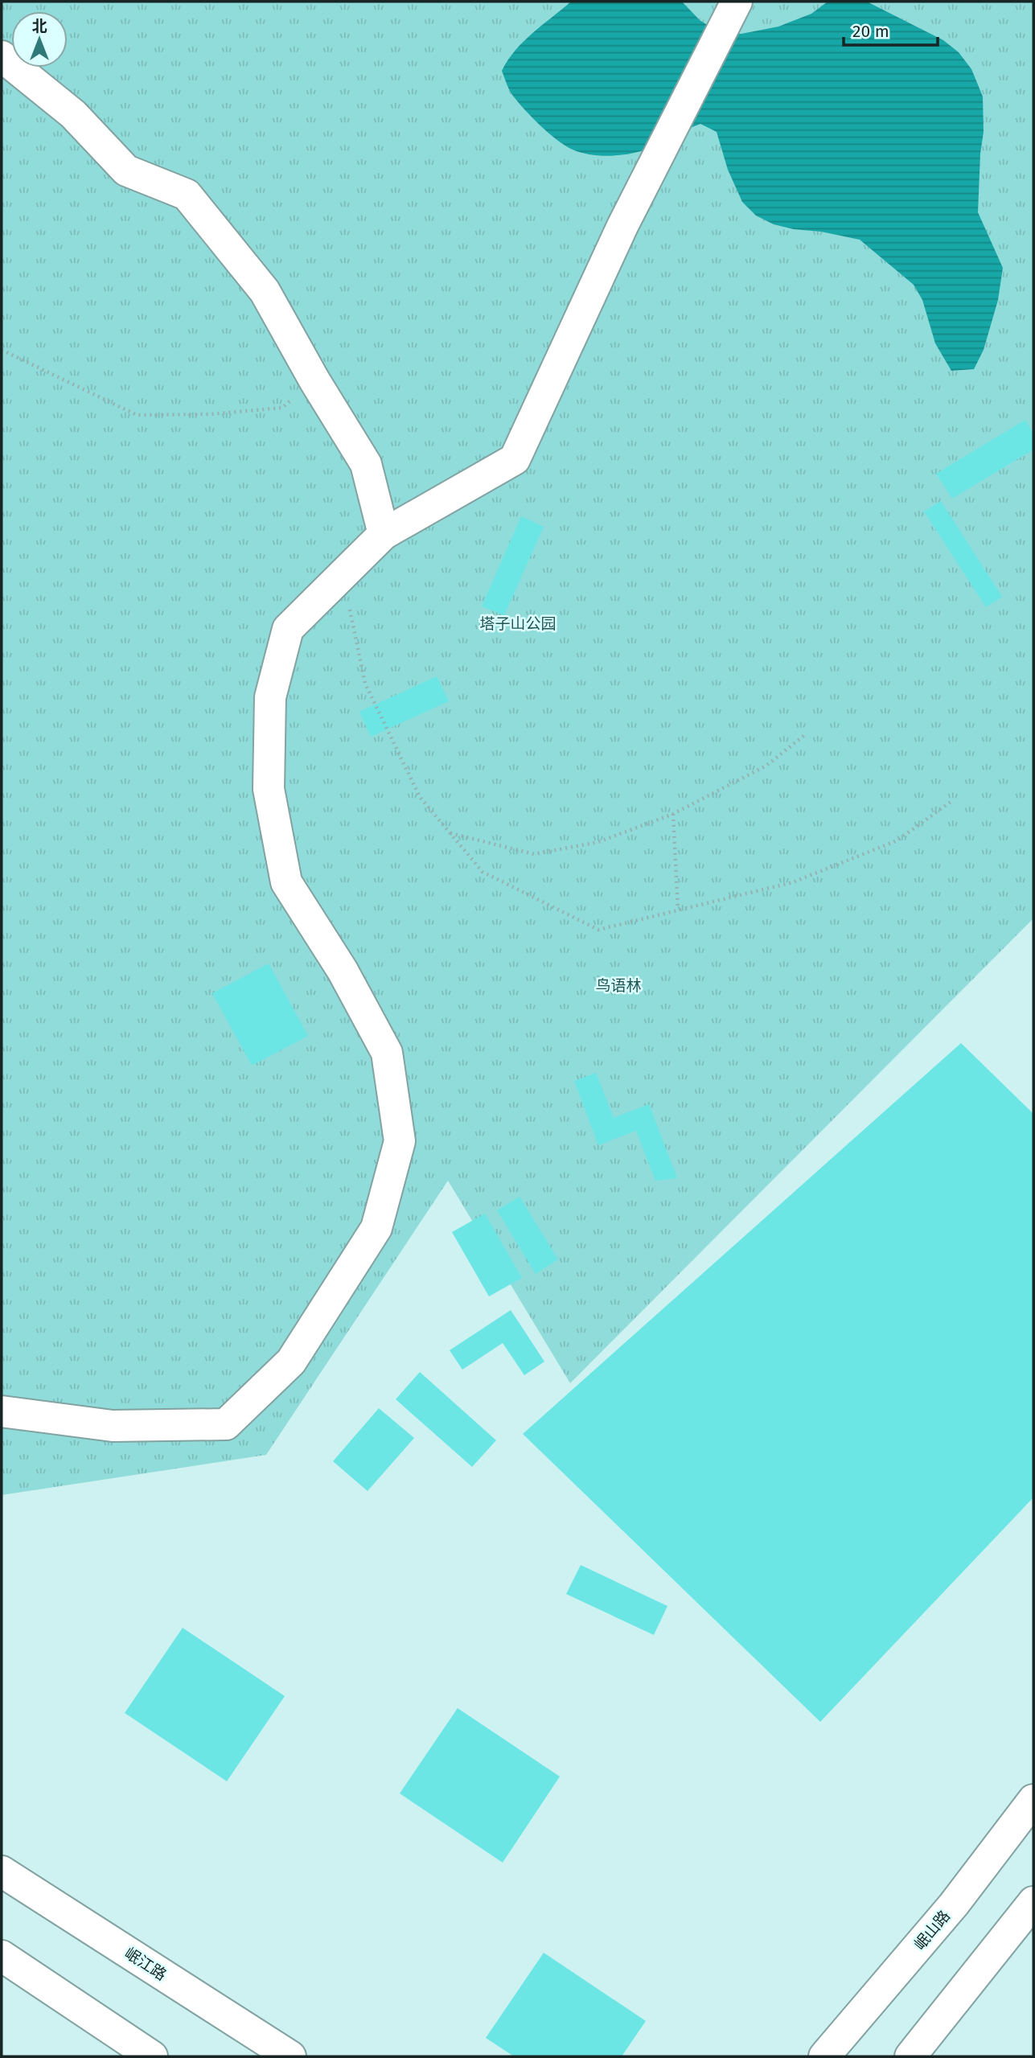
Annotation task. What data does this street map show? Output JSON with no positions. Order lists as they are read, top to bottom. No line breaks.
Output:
{"streets":{"street":["岷山路","岷江路"]},"parks":["塔子山公园","鸟语林"],"scale_bar":"20 m","north":"top"}
